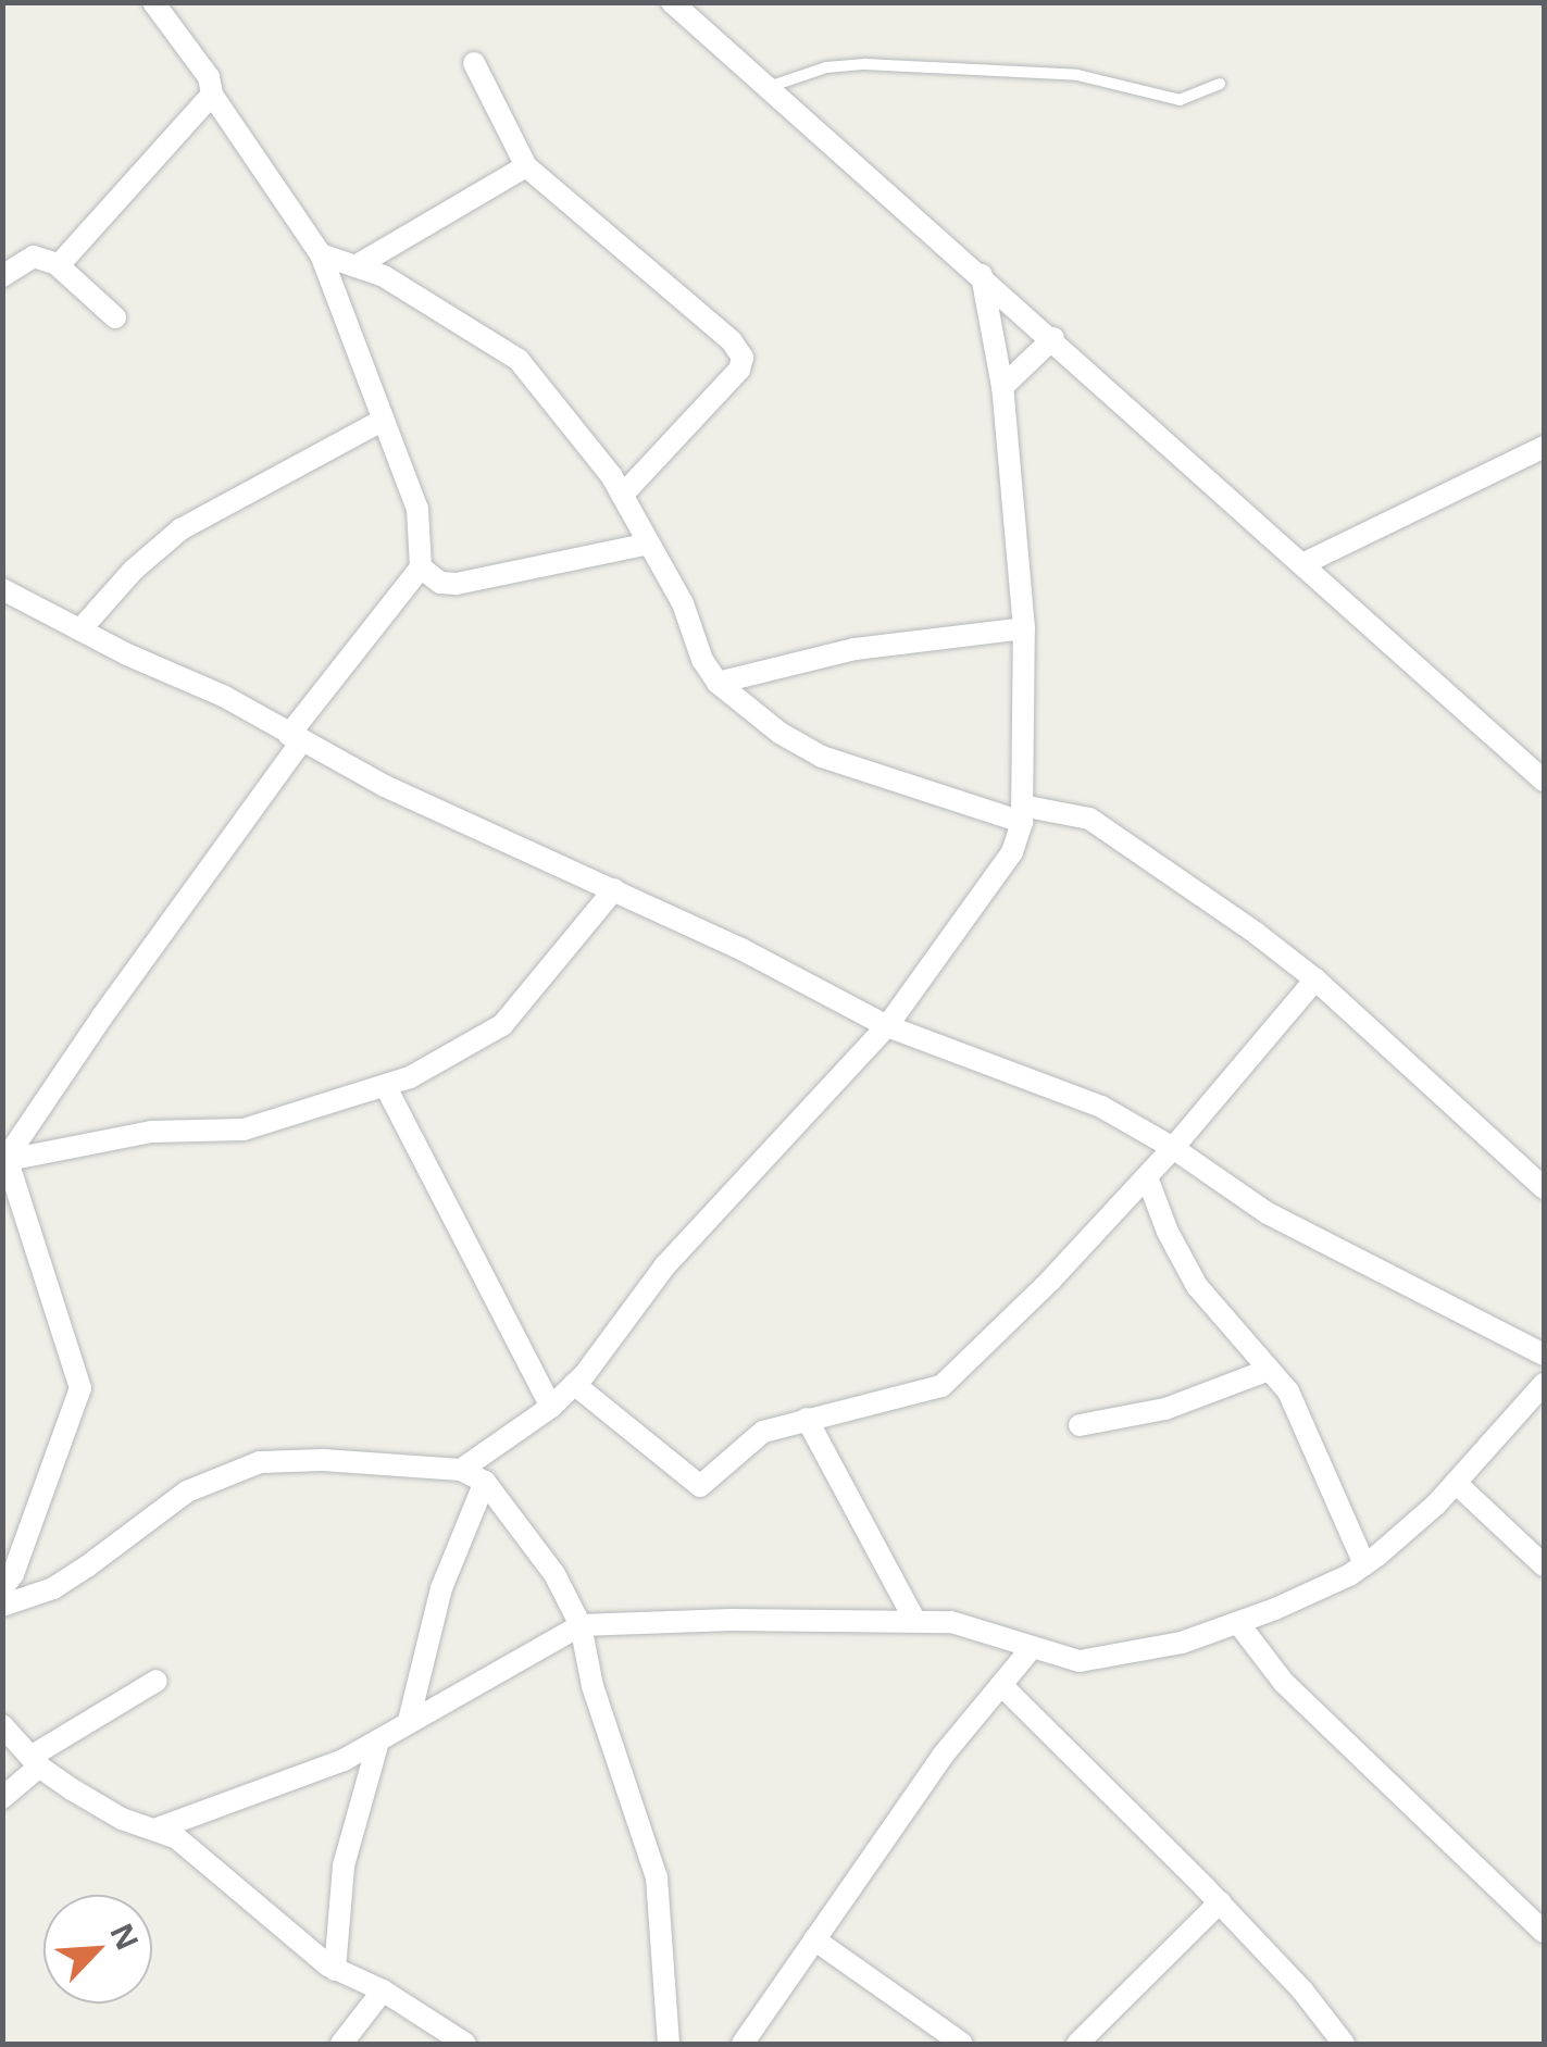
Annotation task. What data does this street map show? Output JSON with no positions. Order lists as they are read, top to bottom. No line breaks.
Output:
{"north":"top right"}
